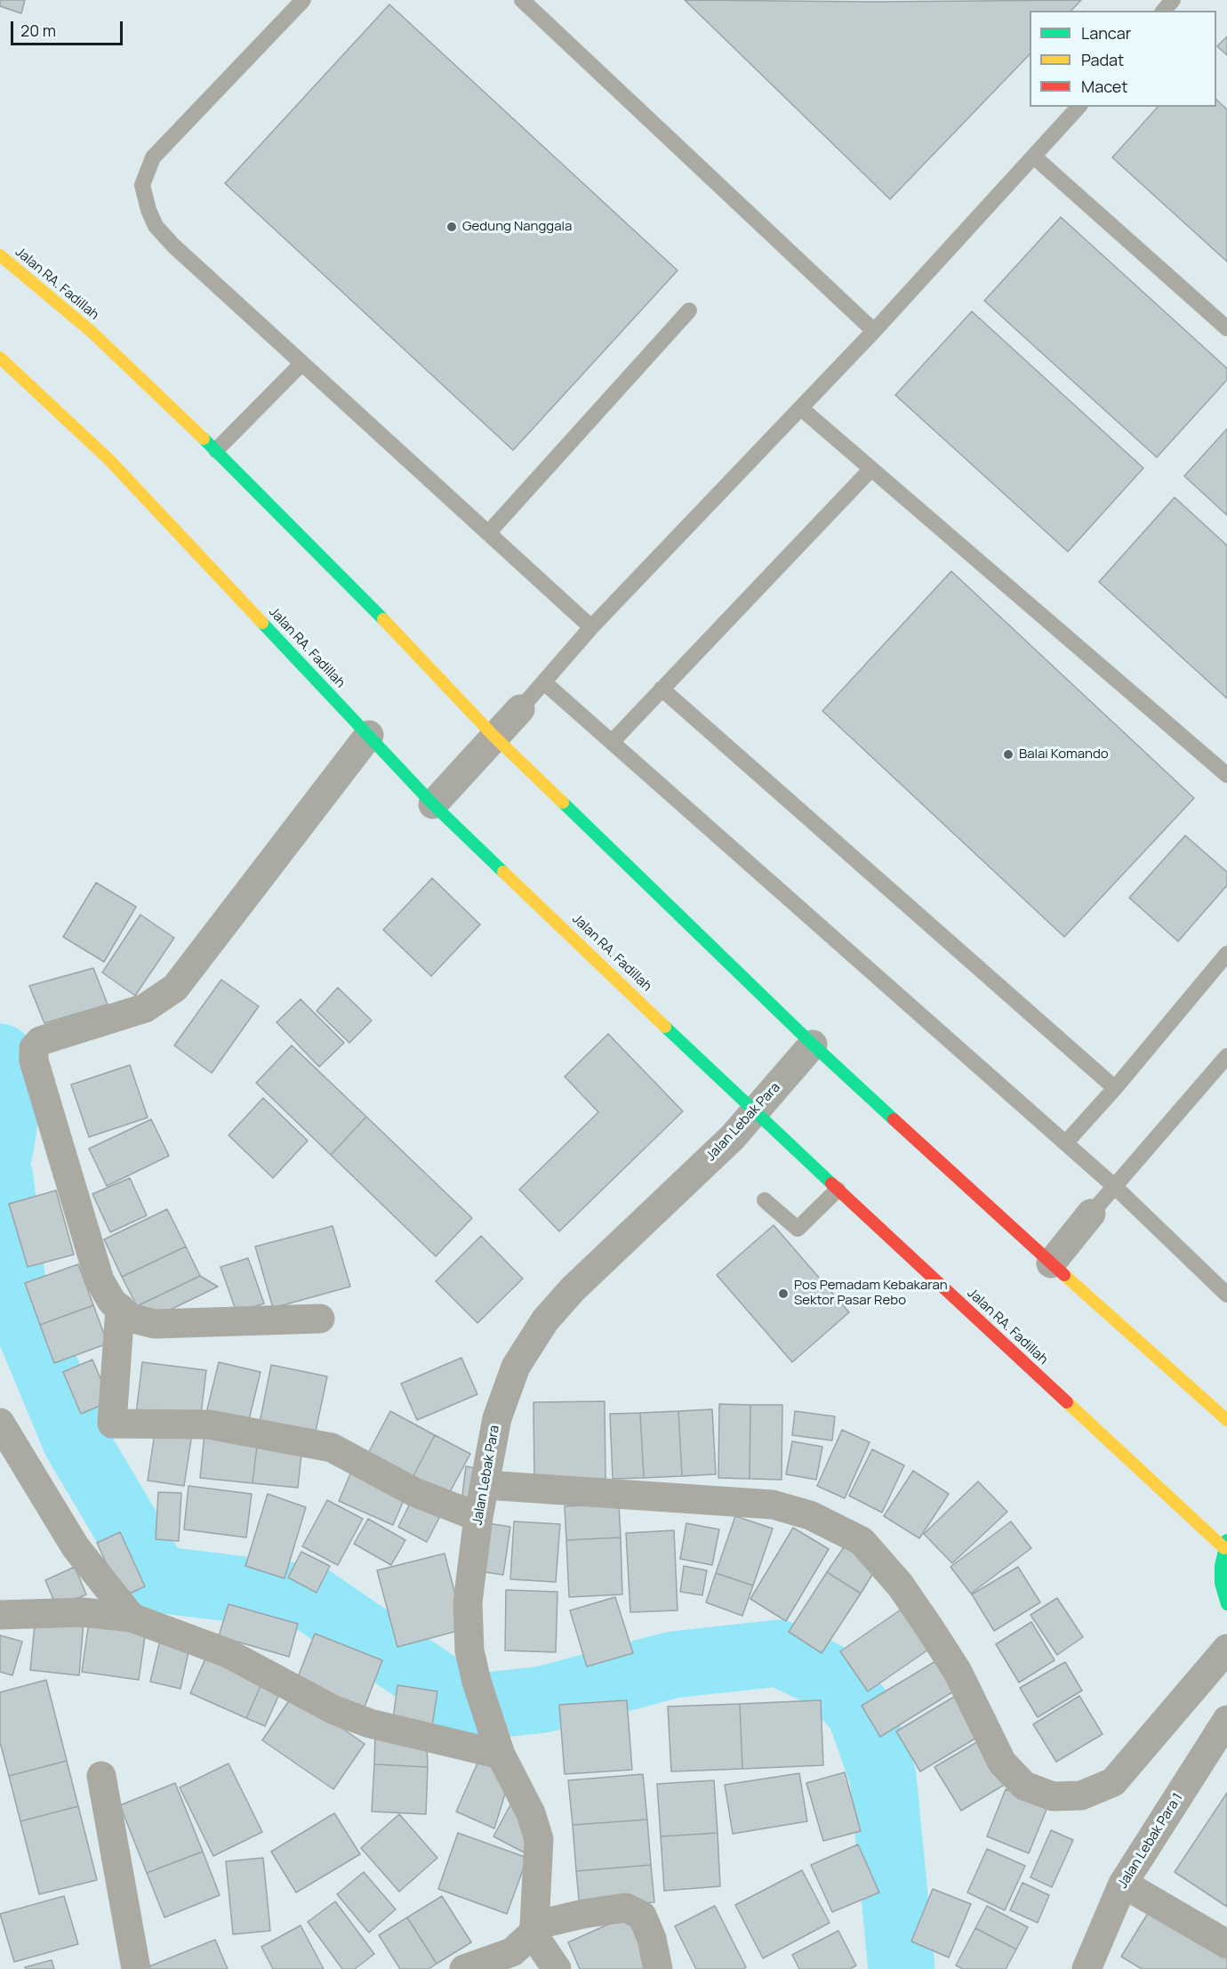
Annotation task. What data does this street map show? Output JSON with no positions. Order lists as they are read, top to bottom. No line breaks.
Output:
{"streets":{"main road":["Jalan RA. Fadillah"],"street":["Jalan Lebak Para","Jalan Lebak Para 1"]},"crossings":[["Jalan RA. Fadillah","Jalan Lebak Para"]],"places":["Gedung Nanggala","Balai Komando","Pos Pemadam Kebakaran Sektor Pasar Rebo"],"legend":["Lancar","Padat","Macet"],"scale_bar":"20 m"}
